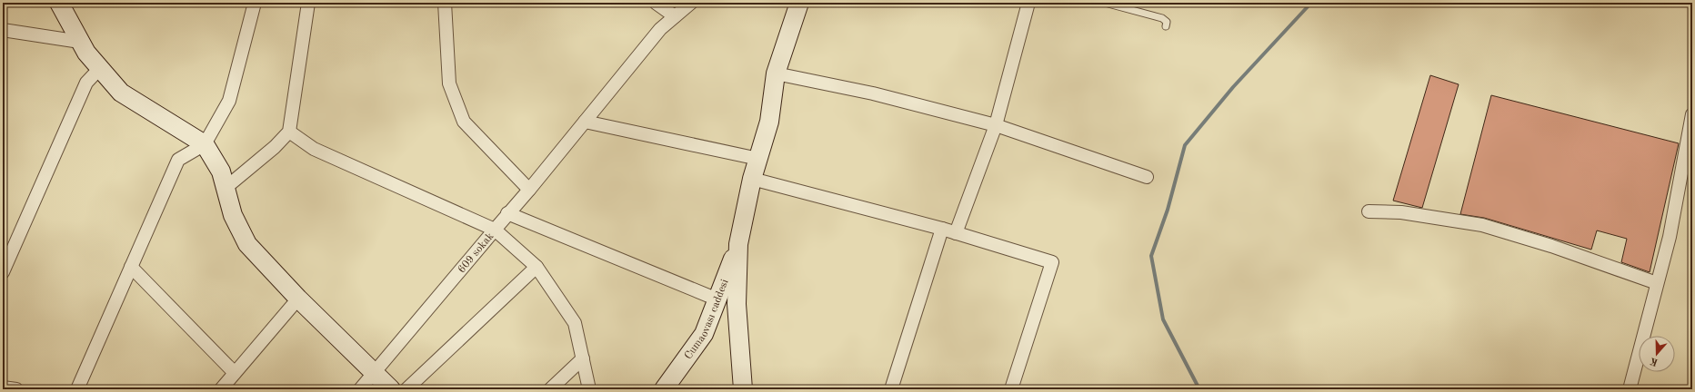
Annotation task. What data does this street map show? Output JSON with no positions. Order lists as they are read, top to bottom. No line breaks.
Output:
{"streets":{"main road":["Cumaovası caddesi"],"street":["609 sokak"]},"north":"bottom"}
